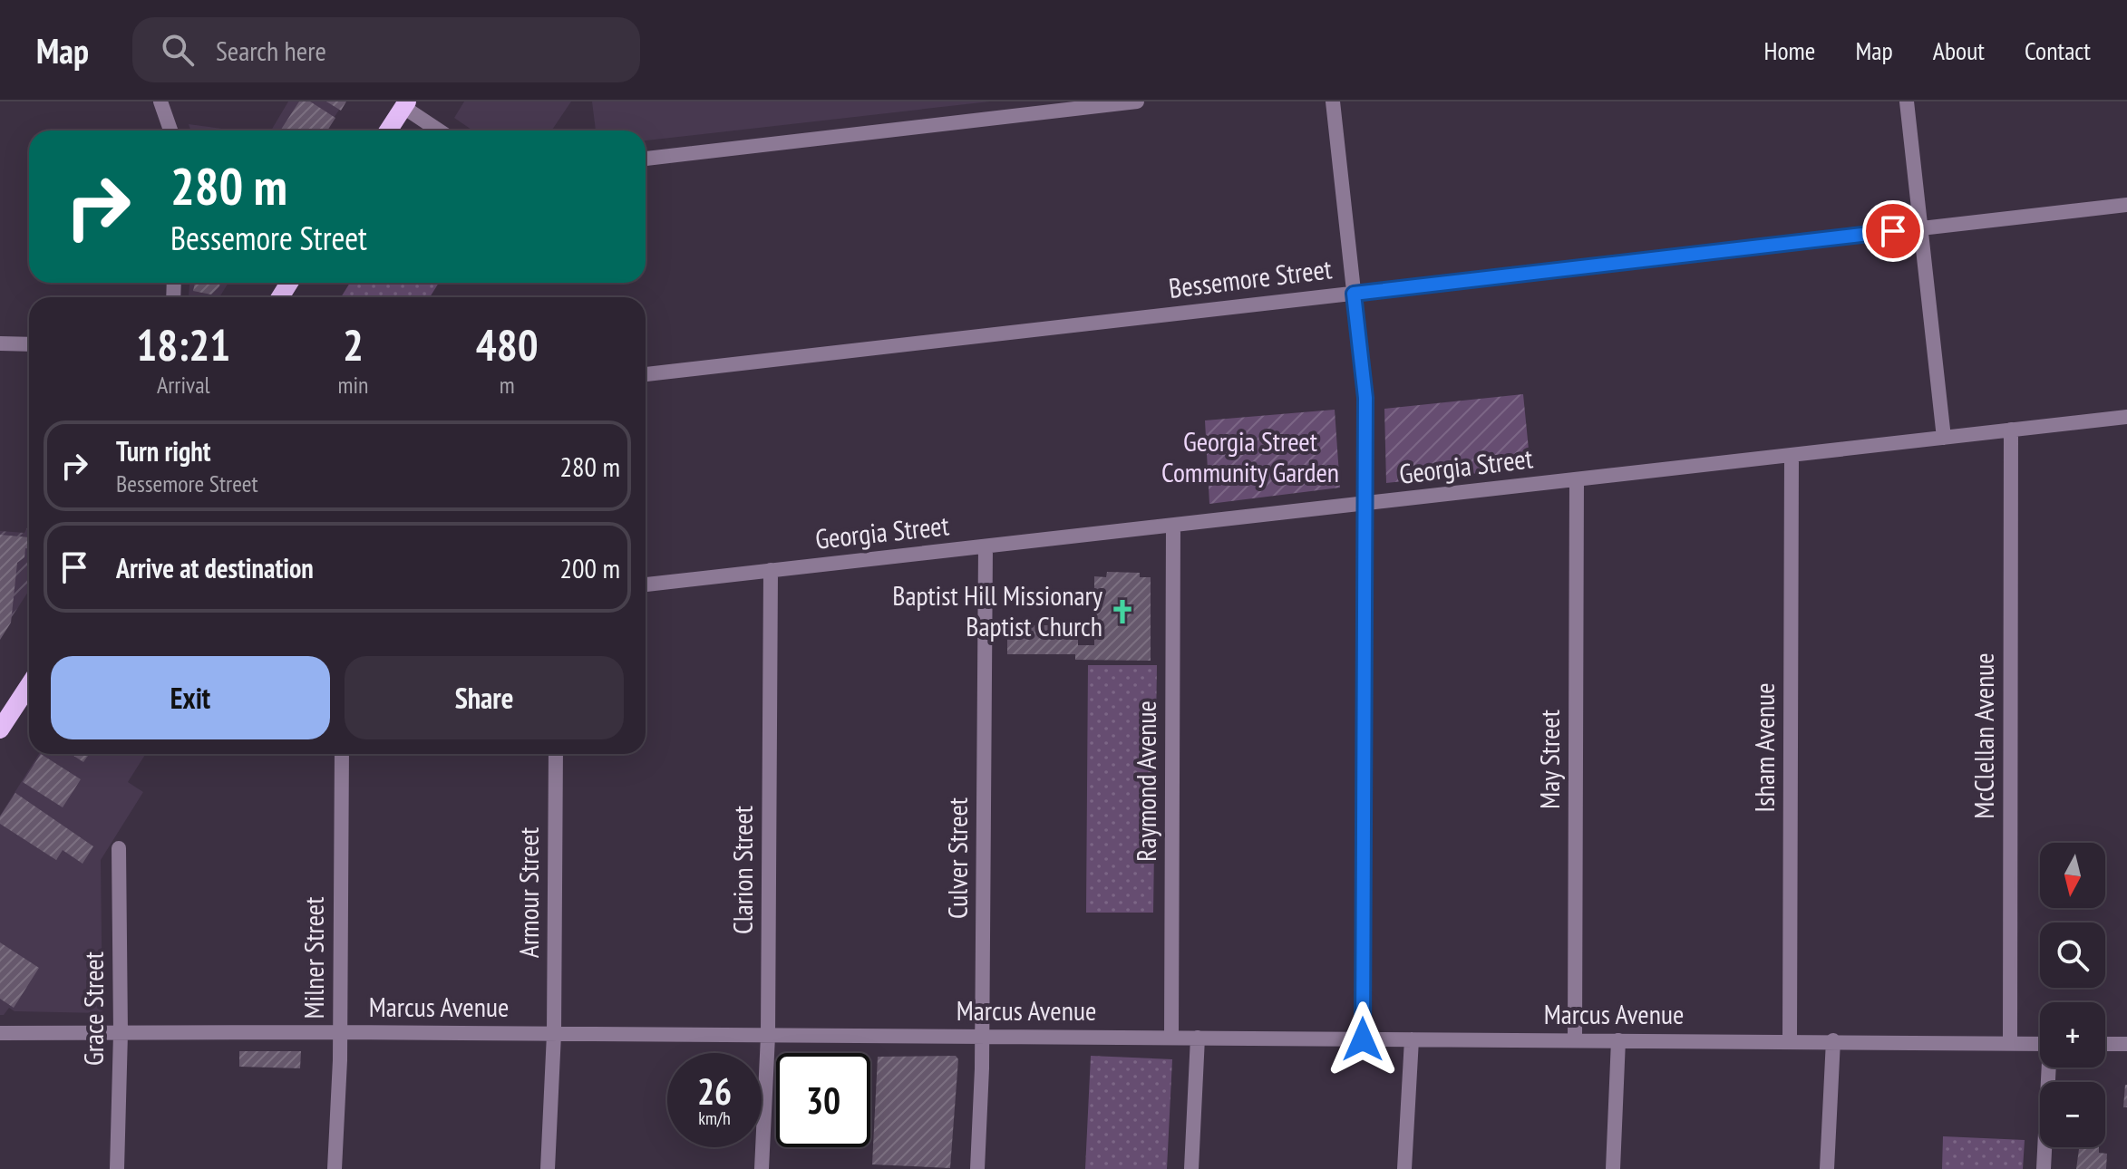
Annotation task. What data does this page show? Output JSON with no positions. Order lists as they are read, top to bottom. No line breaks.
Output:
{"streets":{"street":["Bessemore Street","Georgia Street","McClellan Avenue","Isham Avenue","May Street","Raymond Avenue","Culver Street","Clarion Street","Armour Street","Milner Street","Marcus Avenue","Grace Street"]},"crossings":[["Georgia Street","McClellan Avenue"],["Georgia Street","Isham Avenue"],["Georgia Street","May Street"],["Georgia Street","Raymond Avenue"],["Georgia Street","Culver Street"],["Georgia Street","Clarion Street"],["McClellan Avenue","Marcus Avenue"],["Isham Avenue","Marcus Avenue"],["May Street","Marcus Avenue"],["Raymond Avenue","Marcus Avenue"],["Culver Street","Marcus Avenue"],["Clarion Street","Marcus Avenue"],["Armour Street","Marcus Avenue"],["Milner Street","Marcus Avenue"],["Marcus Avenue","Grace Street"]],"parks":["Georgia Street Community Garden"],"places":{"church":["Baptist Hill Missionary Baptist Church"]},"north":"bottom","page":{"header":"Map","search":"Search here","nav":["Home","Map","About","Contact"],"turn":["280 m","Bessemore Street"],"eta":["18:21","Arrival","2","min","480","m"],"list":[{"name":"Turn right","note":"Bessemore Street","value":"280 m"},{"name":"Arrive at destination","value":"200 m"}],"buttons":["Exit","Share"],"map_buttons":["+","−"],"speed":"26 km/h","limit":"30"}}
